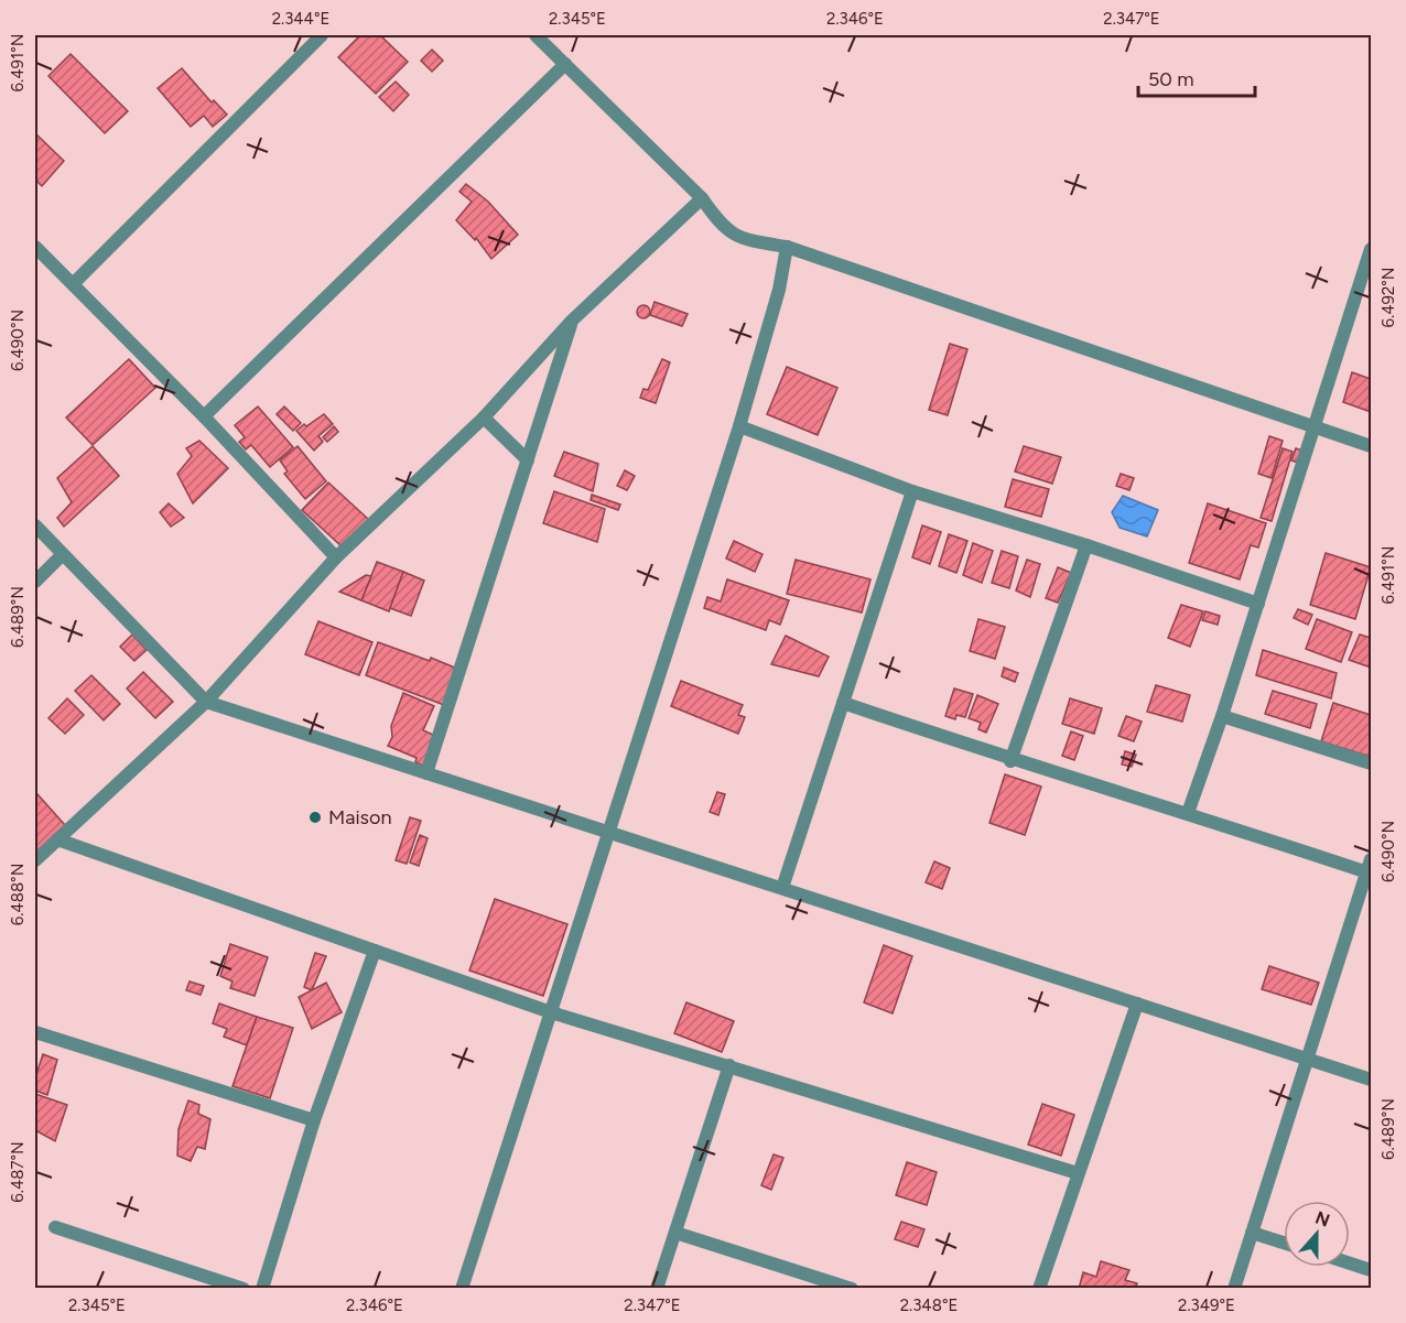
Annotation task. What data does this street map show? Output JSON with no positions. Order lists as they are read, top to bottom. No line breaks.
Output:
{"places":["Maison"],"scale_bar":"50 m","north":"top","coordinates":["2.344°E","2.345°E","2.346°E","2.347°E","6.491°N","6.492°N","6.490°N","6.489°N","6.488°N","6.487°N","2.348°E","2.349°E"]}
